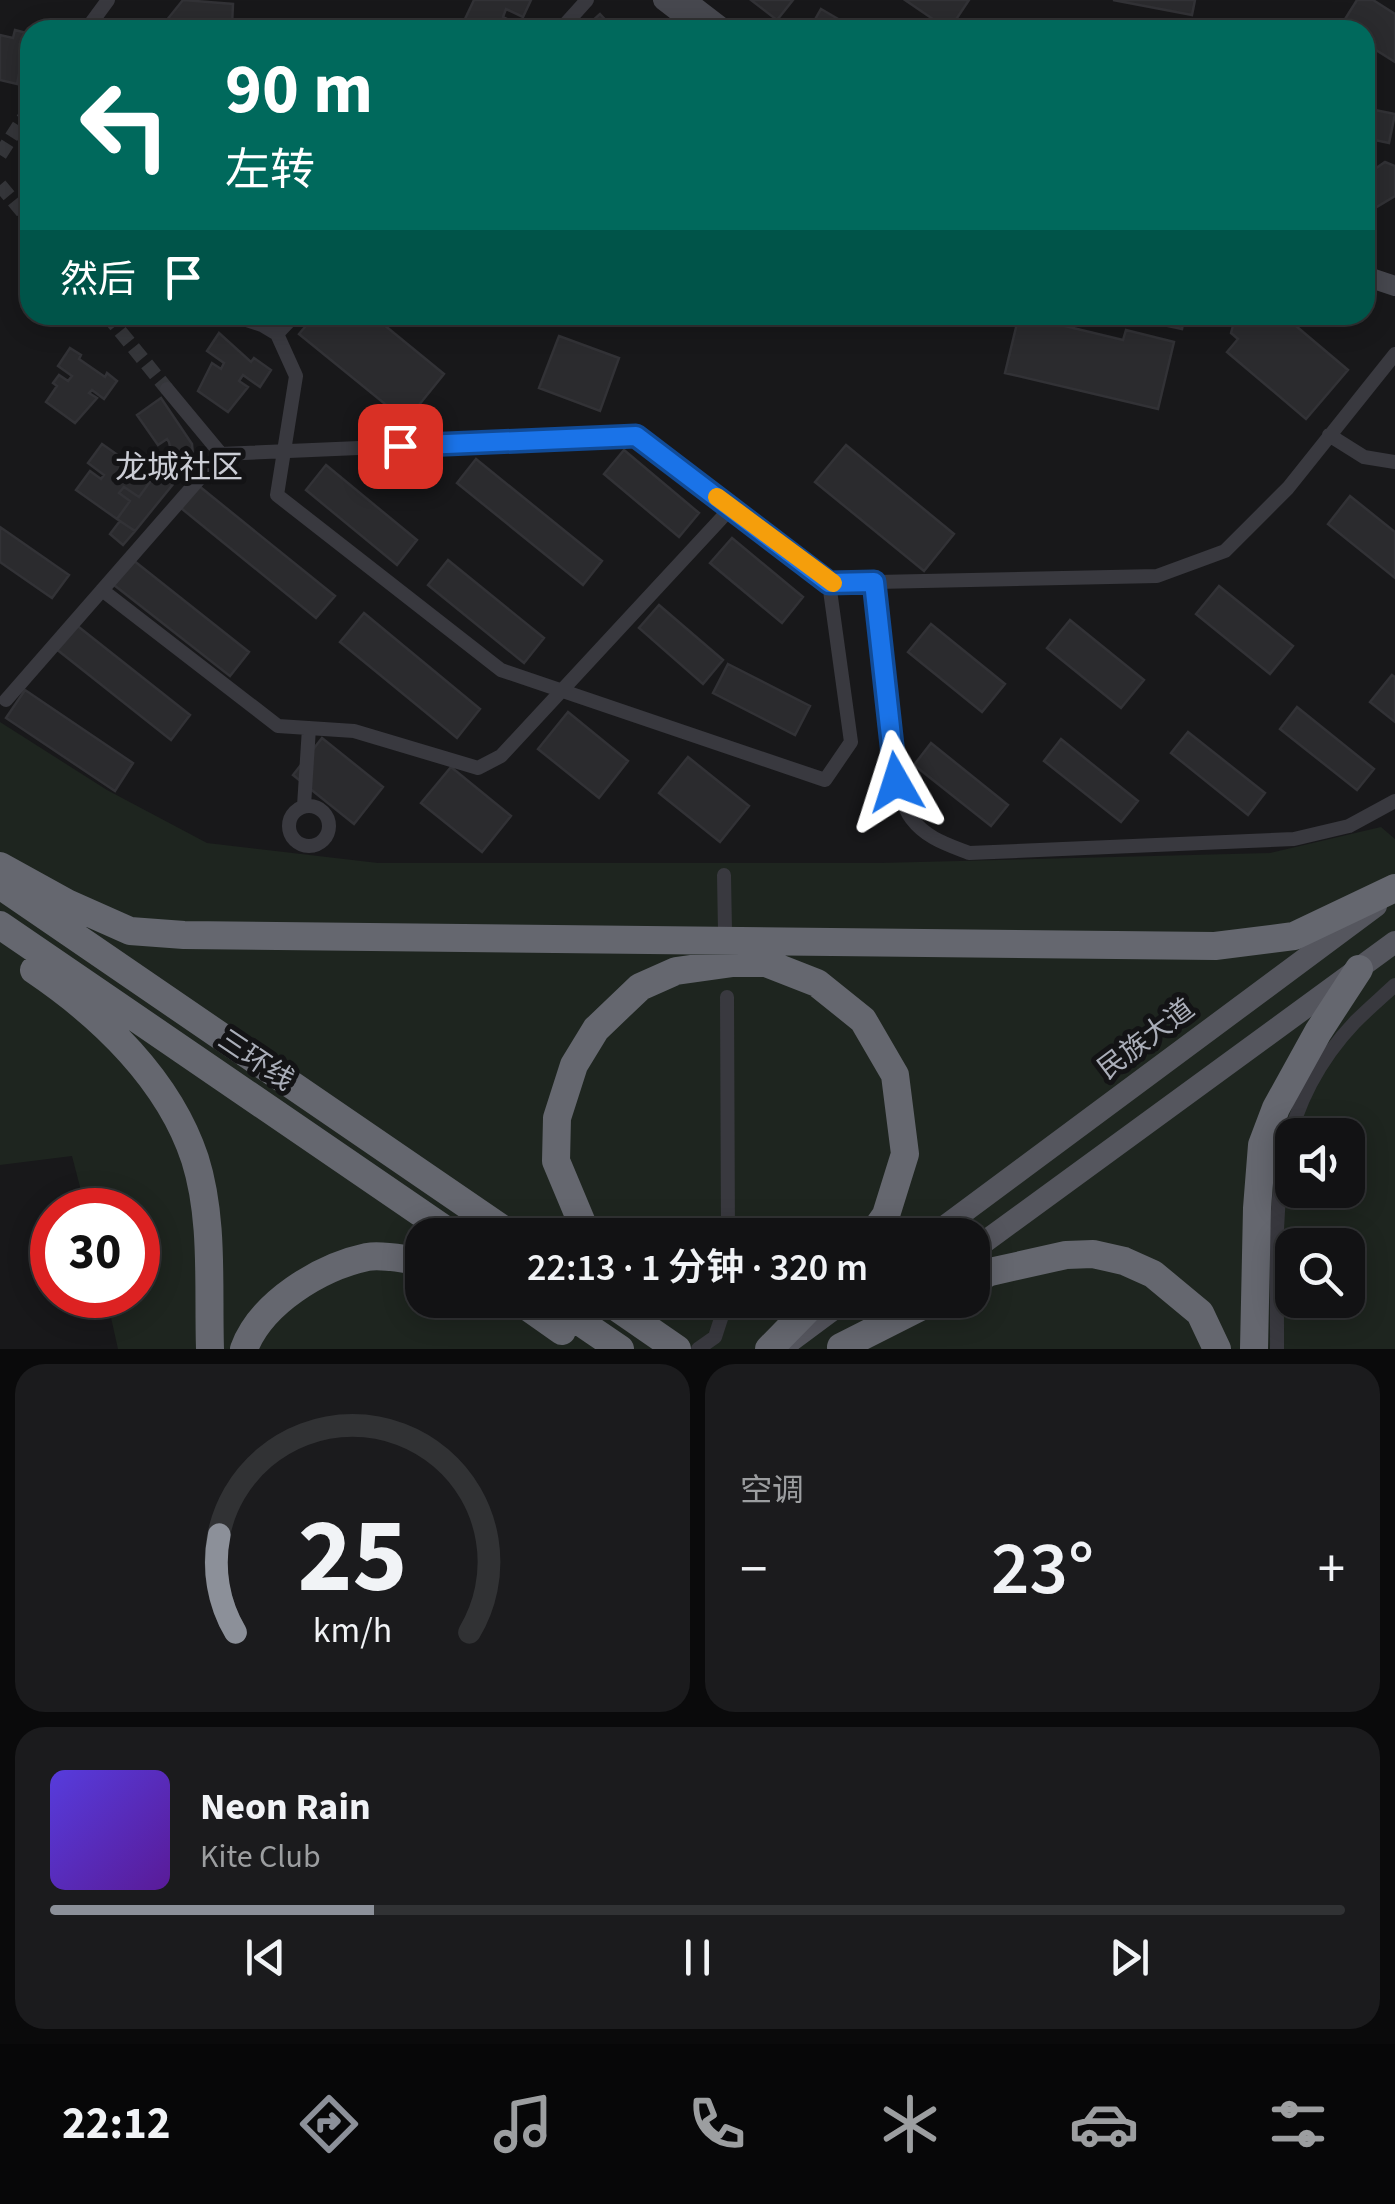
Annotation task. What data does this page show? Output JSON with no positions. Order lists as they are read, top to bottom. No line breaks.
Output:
{"streets":{"highway":["三环线"],"main road":["民族大道"]},"districts":["龙城社区"],"page":{"turn":["90 m","左转"],"then":"然后","limit":"30","trip":"22:13 · 1 分钟 · 320 m","tile":"空调","heat":["−","23°","+"],"song":["Neon Rain","Kite Club"],"tabs":"22:12","gauge":["25","km/h"]}}
